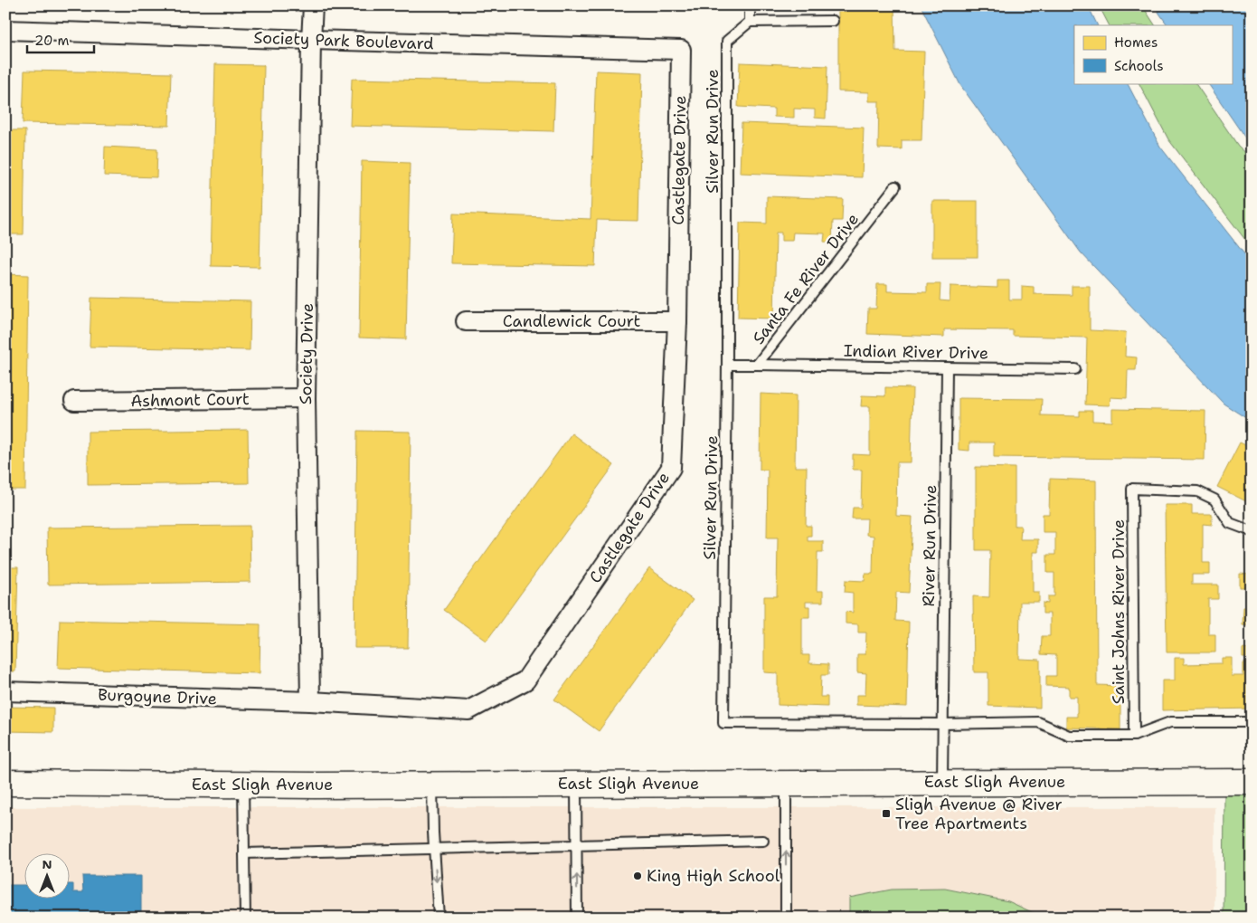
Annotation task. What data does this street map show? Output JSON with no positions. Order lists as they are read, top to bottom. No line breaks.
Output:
{"streets":{"street":["Society Park Boulevard","Castlegate Drive","Candlewick Court","Society Drive","Ashmont Court","Burgoyne Drive","East Sligh Avenue"],"lane":["Silver Run Drive","Santa Fe River Drive","Indian River Drive","River Run Drive","Saint Johns River Drive"]},"crossings":[["Society Park Boulevard","Castlegate Drive"],["Society Park Boulevard","Society Drive"],["Silver Run Drive","Santa Fe River Drive"],["Silver Run Drive","River Run Drive"],["Castlegate Drive","Candlewick Court"],["Castlegate Drive","Society Drive"],["Castlegate Drive","Burgoyne Drive"],["Santa Fe River Drive","Indian River Drive"],["Indian River Drive","River Run Drive"],["Society Drive","Ashmont Court"],["Society Drive","Burgoyne Drive"]],"places":{"transit":["Sligh Avenue @ River Tree Apartments"],"other":["King High School"]},"legend":["Homes","Schools"],"scale_bar":"20 m","north":"top"}
